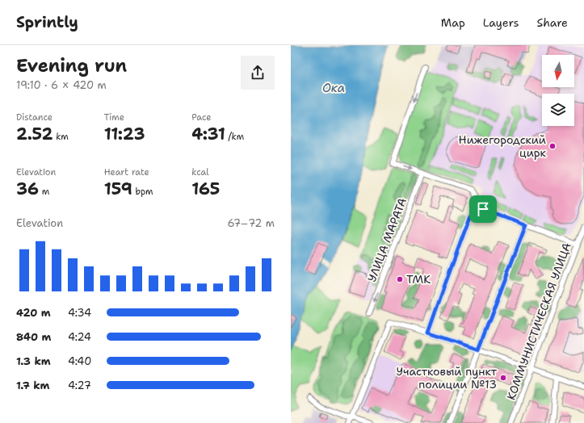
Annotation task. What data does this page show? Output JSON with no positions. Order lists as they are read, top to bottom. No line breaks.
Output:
{"streets":{"street":["УЛИЦА МАРАТА","КОММУНИСТИЧЕСКАЯ УЛИЦА"]},"one_way":["УЛИЦА МАРАТА"],"water":["Ока"],"places":["Нижегородский цирк","ТМК","Участковый пункт полиции №13"],"north":"bottom","page":{"header":"Sprintly","nav":["Map","Layers","Share"],"heading":["Evening run","19:10 · 6 × 420 m"],"stats":[["Distance","2.52 km"],["Time","11:23"],["Pace","4:31 /km"],["Elevation","36 m"],["Heart rate","159 bpm"],["kcal","165"]],"chart":["Elevation","67–72 m"],"list":[{"name":"420 m","note":"4:34"},{"name":"840 m","note":"4:24"},{"name":"1.3 km","note":"4:40"},{"name":"1.7 km","note":"4:27"}]}}
